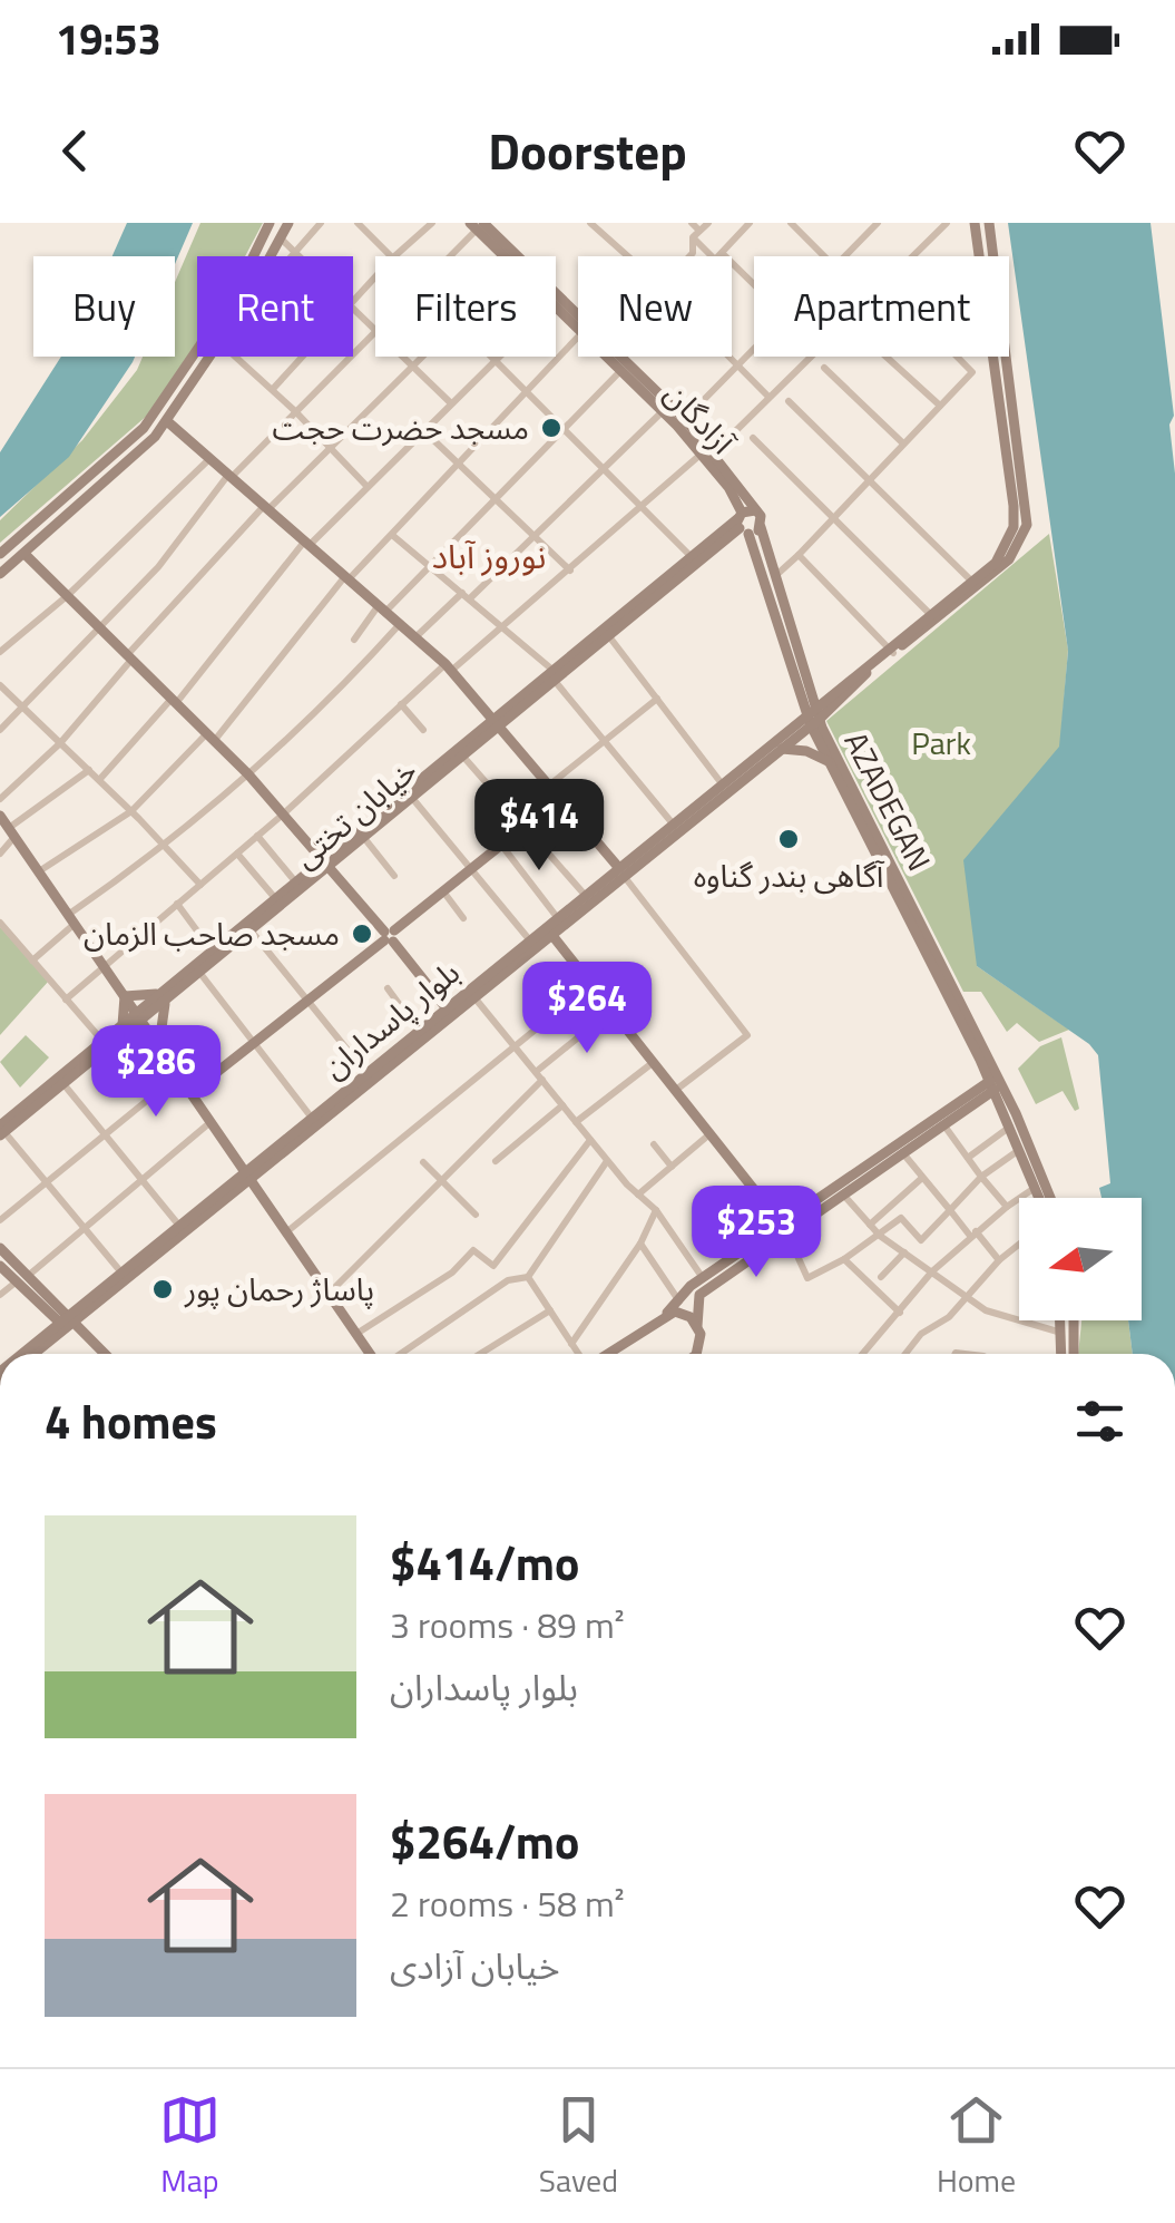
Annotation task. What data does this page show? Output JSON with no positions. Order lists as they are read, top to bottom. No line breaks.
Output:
{"streets":{"main road":["آزادگان","AZADEGAN","خیابان تختی","بلوار پاسداران"]},"crossings":[["آزادگان","AZADEGAN"],["آزادگان","خیابان تختی"],["AZADEGAN","خیابان تختی"],["AZADEGAN","بلوار پاسداران"]],"districts":["نوروز آباد"],"parks":["Park"],"places":["مسجد حضرت حجت","آگاهی بندر گناوه","مسجد صاحب الزمان","پاساژ رحمان پور"],"north":"left","page":{"status":"19:53","header":"Doorstep","chip":["Buy","Rent","Filters","New","Apartment"],"price":["$414","$264","$286","$253"],"heading":"4 homes","list":[{"name":"$414/mo","note":"3 rooms · 89 m² · بلوار پاسداران"},{"name":"$264/mo","note":"2 rooms · 58 m² · خیابان آزادی"}],"tabs":["Map","Saved","Home"]}}
